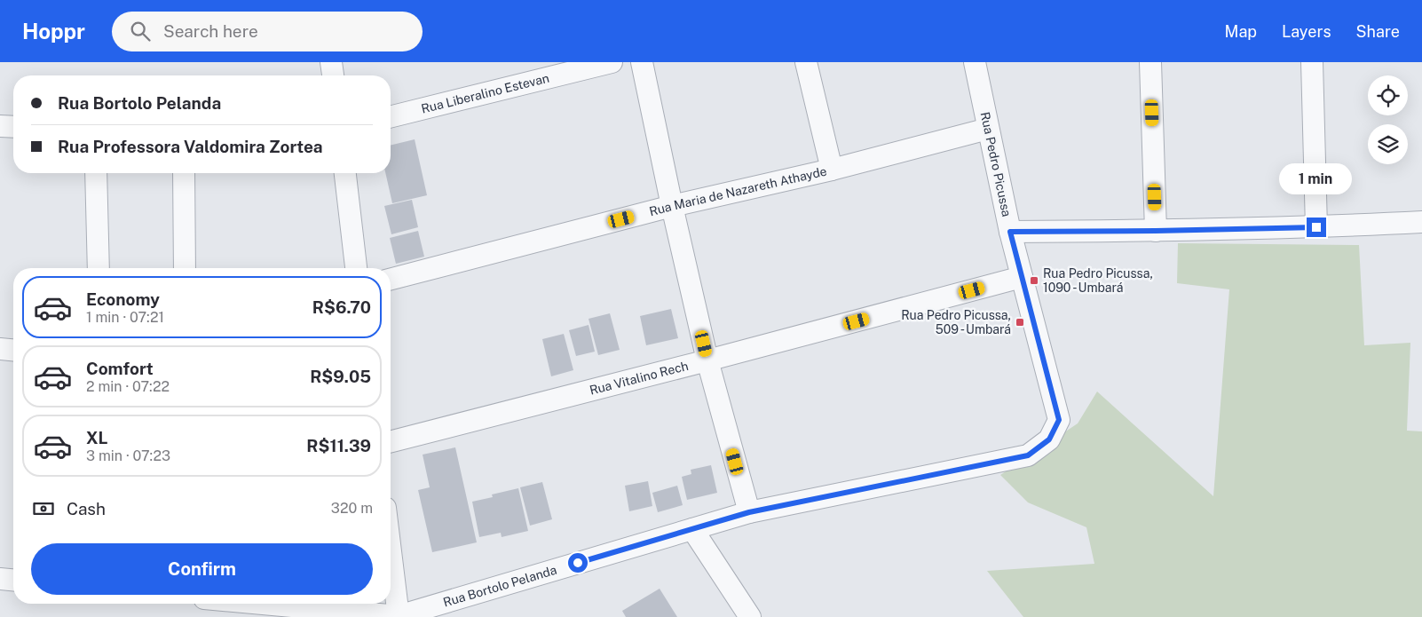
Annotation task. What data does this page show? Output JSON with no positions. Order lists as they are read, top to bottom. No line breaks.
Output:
{"streets":{"street":["Rua Liberalino Estevan","Rua Pedro Picussa","Rua Maria de Nazareth Athayde","Rua Vitalino Rech","Rua Bortolo Pelanda"]},"crossings":[["Rua Pedro Picussa","Rua Maria de Nazareth Athayde"],["Rua Pedro Picussa","Rua Vitalino Rech"],["Rua Pedro Picussa","Rua Bortolo Pelanda"]],"places":{"transit":["Rua Pedro Picussa, 1090 - Umbará","Rua Pedro Picussa, 509 - Umbará"]},"page":{"header":"Hoppr","search":"Search here","nav":["Map","Layers","Share"],"banner":["Rua Bortolo Pelanda","Rua Professora Valdomira Zortea"],"bubble":"1 min","list":[{"name":"Economy","note":"1 min · 07:21","value":"R$6.70"},{"name":"Comfort","note":"2 min · 07:22","value":"R$9.05"},{"name":"XL","note":"3 min · 07:23","value":"R$11.39"}],"pay":["Cash","320 m"],"buttons":"Confirm"}}
